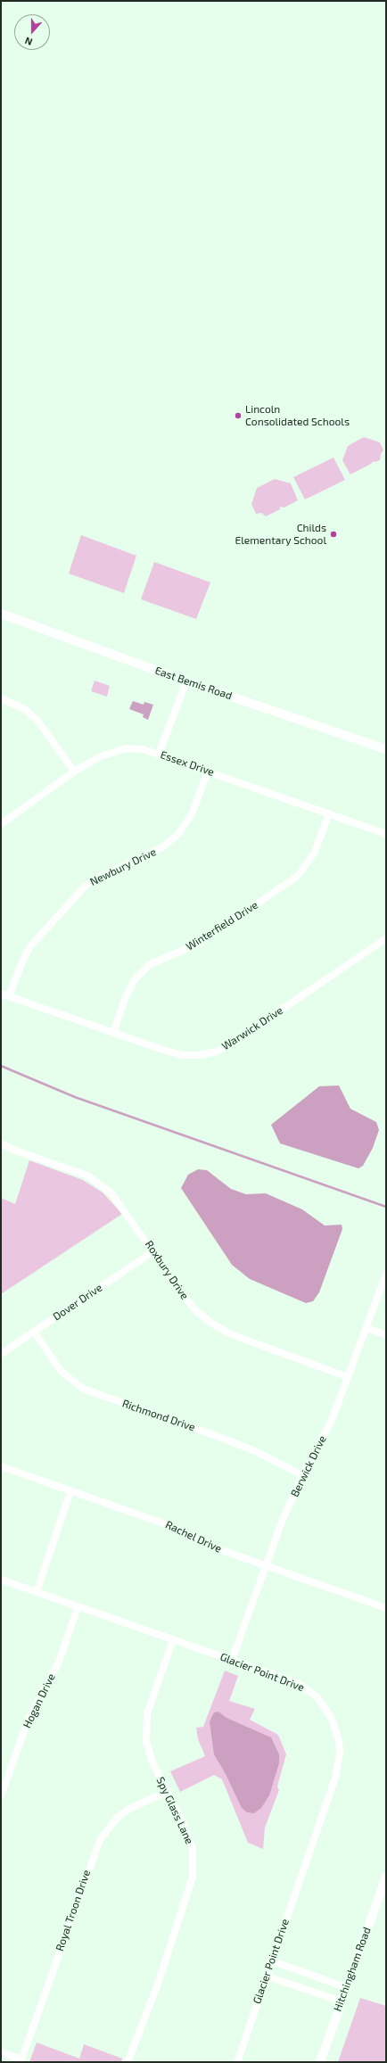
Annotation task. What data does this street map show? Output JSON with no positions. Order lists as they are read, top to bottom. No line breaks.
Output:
{"streets":{"street":["East Bemis Road","Essex Drive","Newbury Drive","Winterfield Drive","Warwick Drive","Roxbury Drive","Dover Drive","Richmond Drive","Berwick Drive","Rachel Drive","Glacier Point Drive","Hogan Drive","Spy Glass Lane","Royal Troon Drive","Hitchingham Road"]},"crossings":[["Essex Drive","Newbury Drive"],["Essex Drive","Winterfield Drive"],["Newbury Drive","Warwick Drive"],["Winterfield Drive","Warwick Drive"],["Roxbury Drive","Dover Drive"],["Roxbury Drive","Berwick Drive"],["Dover Drive","Richmond Drive"],["Richmond Drive","Berwick Drive"],["Berwick Drive","Rachel Drive"],["Berwick Drive","Glacier Point Drive"],["Glacier Point Drive","Hogan Drive"],["Glacier Point Drive","Spy Glass Lane"],["Spy Glass Lane","Royal Troon Drive"]],"places":["Lincoln Consolidated Schools","Childs Elementary School"],"north":"bottom"}
